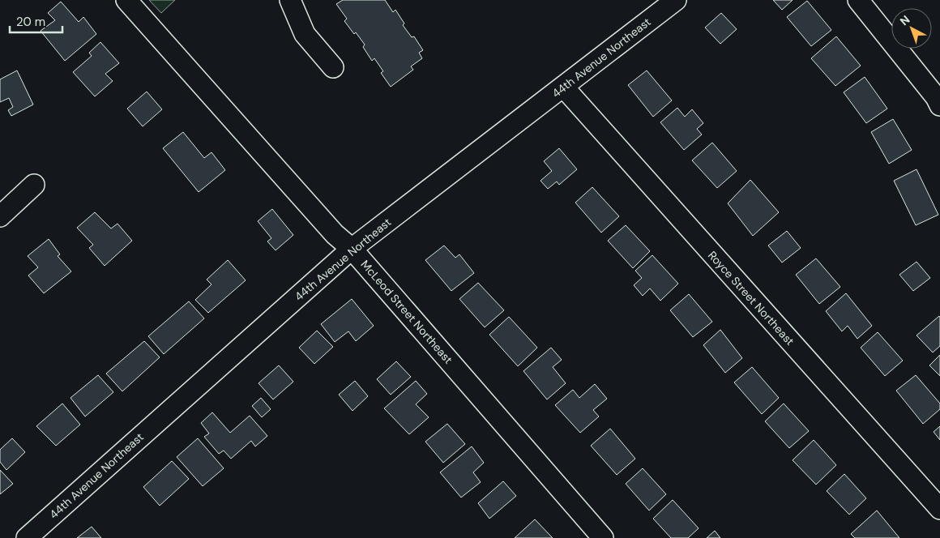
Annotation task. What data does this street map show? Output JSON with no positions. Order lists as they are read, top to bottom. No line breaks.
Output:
{"streets":{"street":["44th Avenue Northeast","Royce Street Northeast","McLeod Street Northeast"]},"crossings":[["44th Avenue Northeast","Royce Street Northeast"],["44th Avenue Northeast","McLeod Street Northeast"]],"scale_bar":"20 m","north":"top left"}
